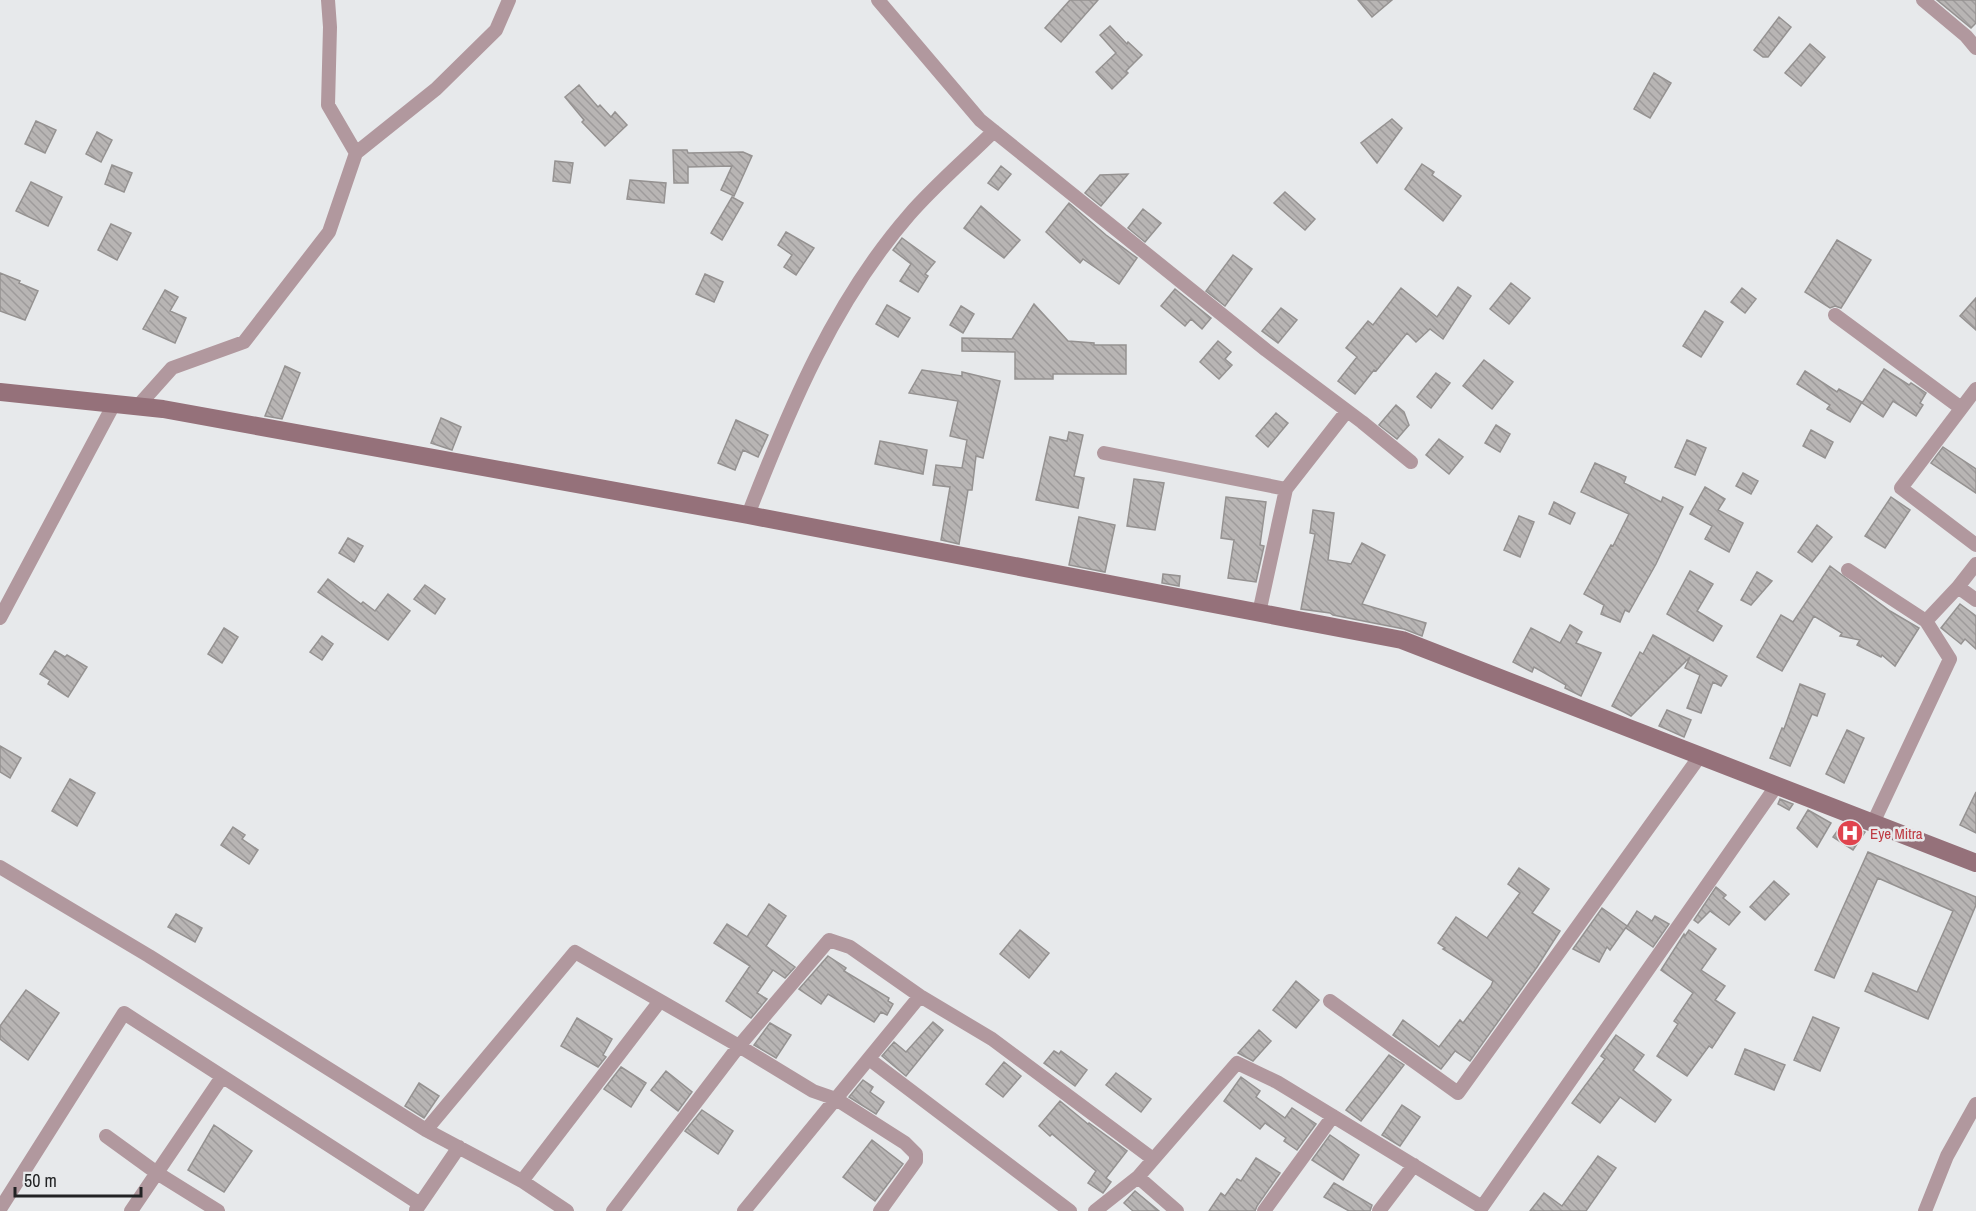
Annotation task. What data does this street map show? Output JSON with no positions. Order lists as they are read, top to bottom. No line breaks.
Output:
{"places":{"hospital":["Eye Mitra"]},"scale_bar":"50 m"}
